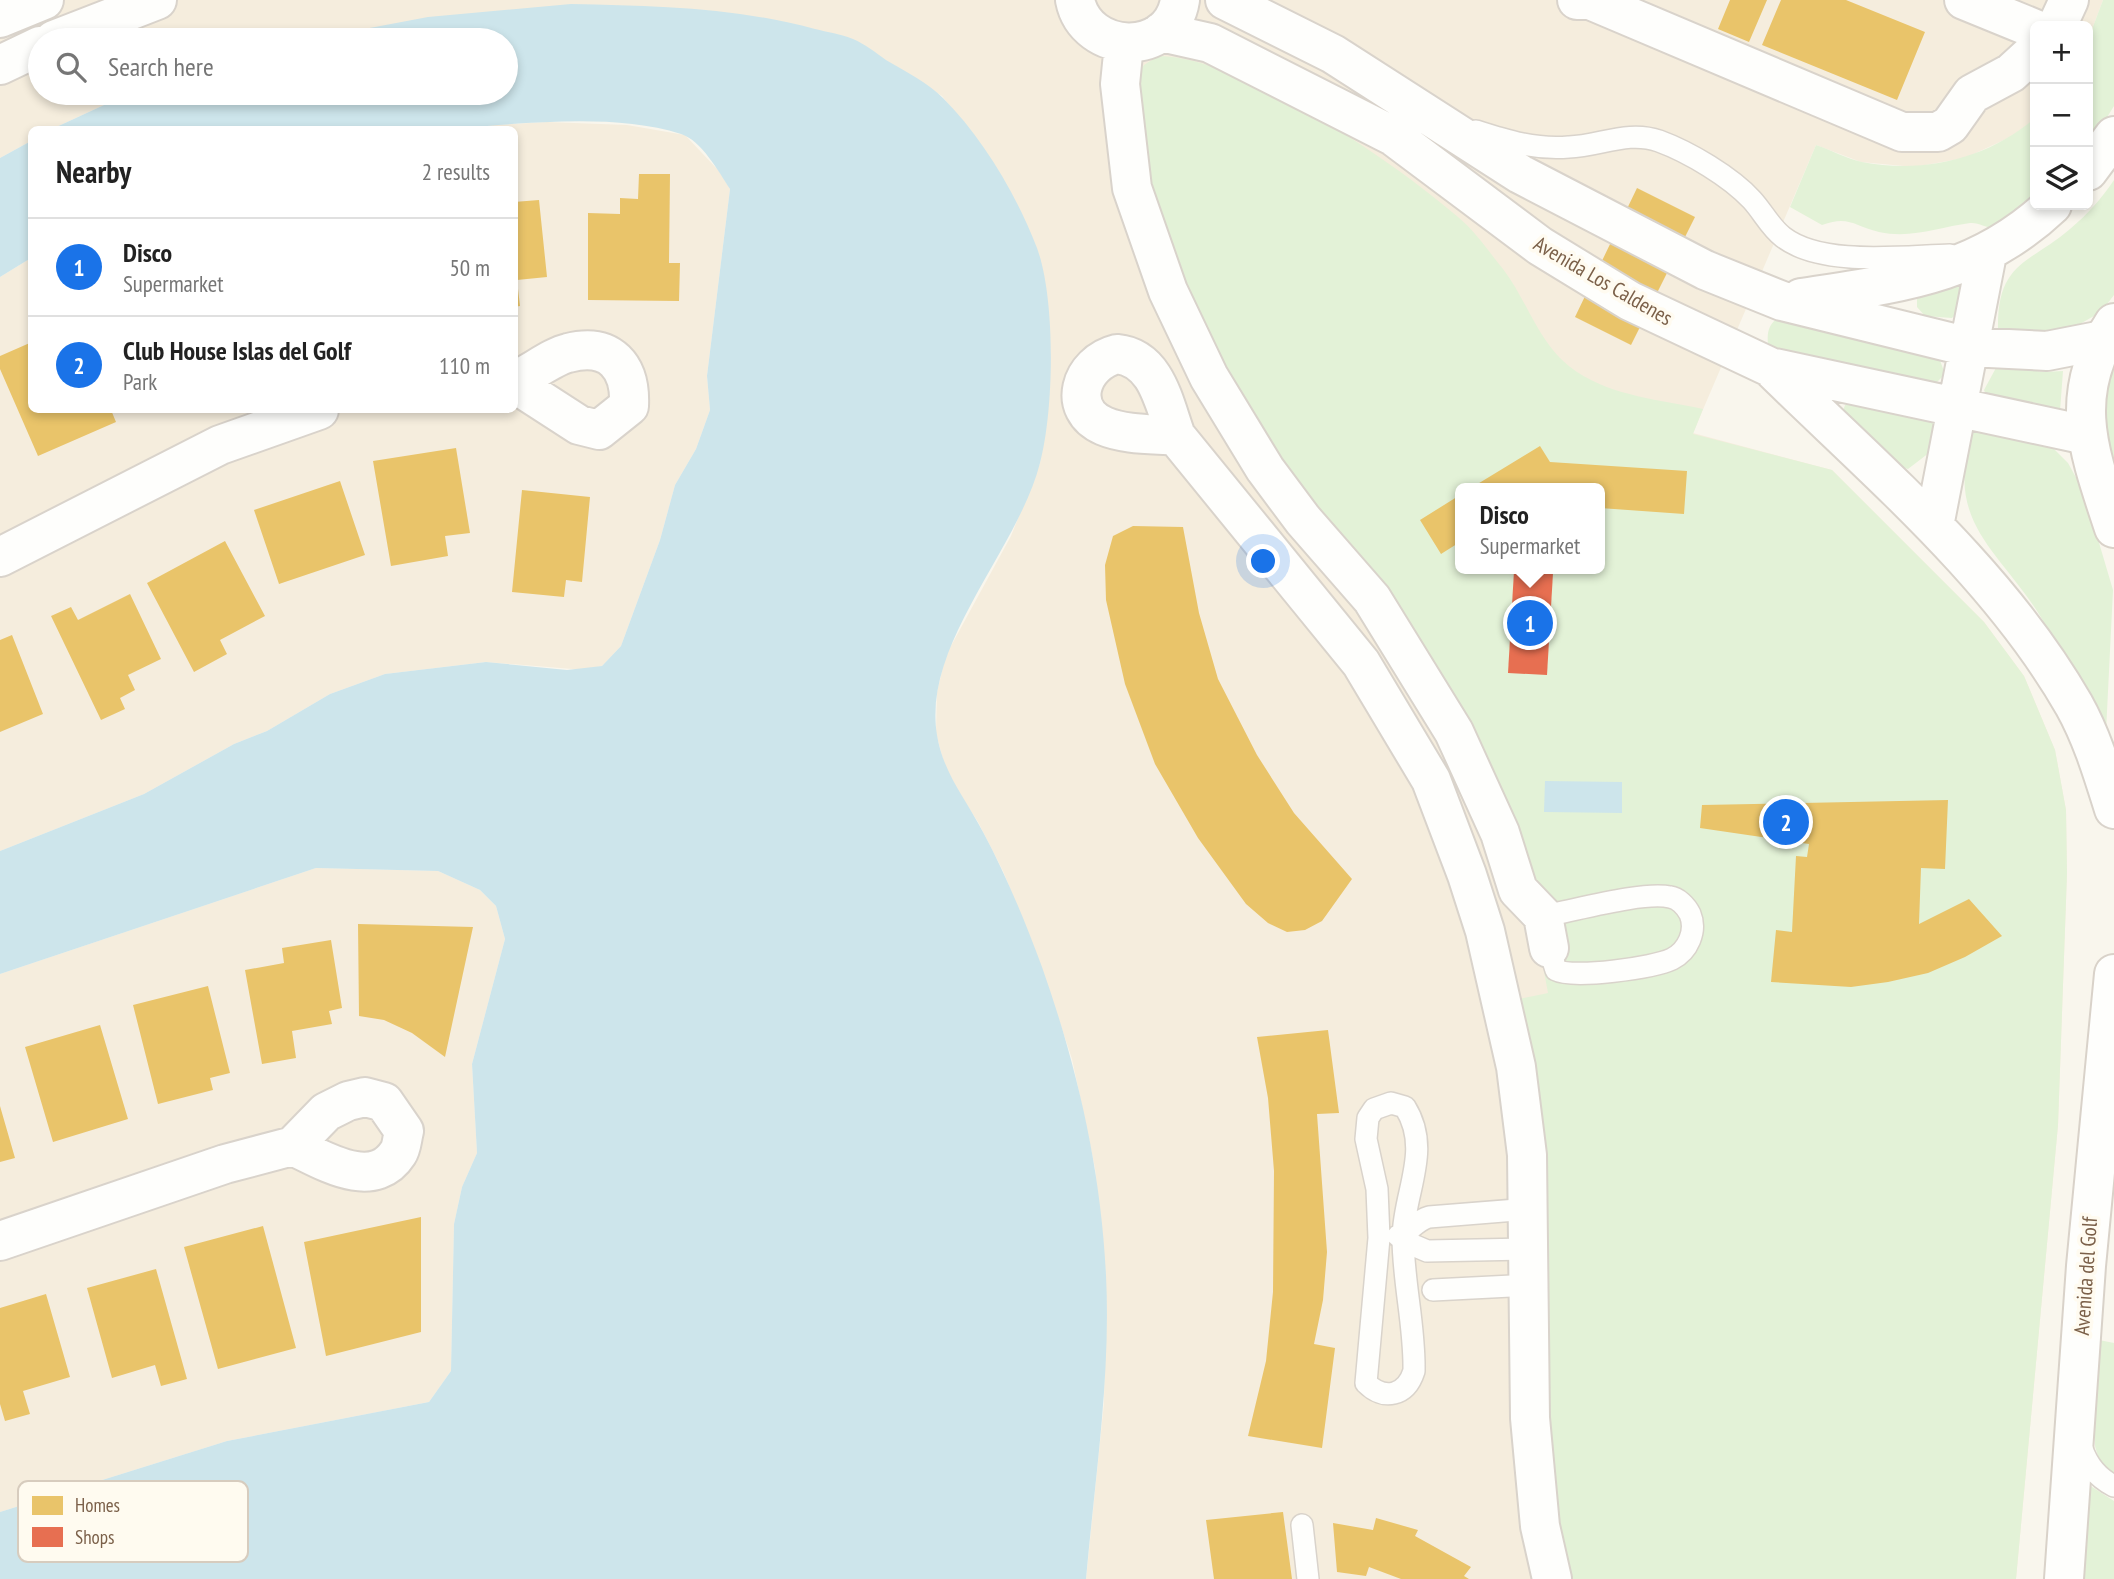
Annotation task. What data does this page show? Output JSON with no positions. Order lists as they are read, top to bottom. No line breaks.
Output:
{"streets":{"street":["Avenida Los Caldenes","Avenida del Golf"]},"legend":["Homes","Shops"],"page":{"map_buttons":["+","−"],"search":"Search here","heading":["Nearby","2 results"],"list":[{"mark":"1","name":"Disco","note":"Supermarket","value":"50 m"},{"mark":"2","name":"Club House Islas del Golf","note":"Park","value":"110 m"}],"popup":["Disco","Supermarket"],"pins":["1","2"]}}
